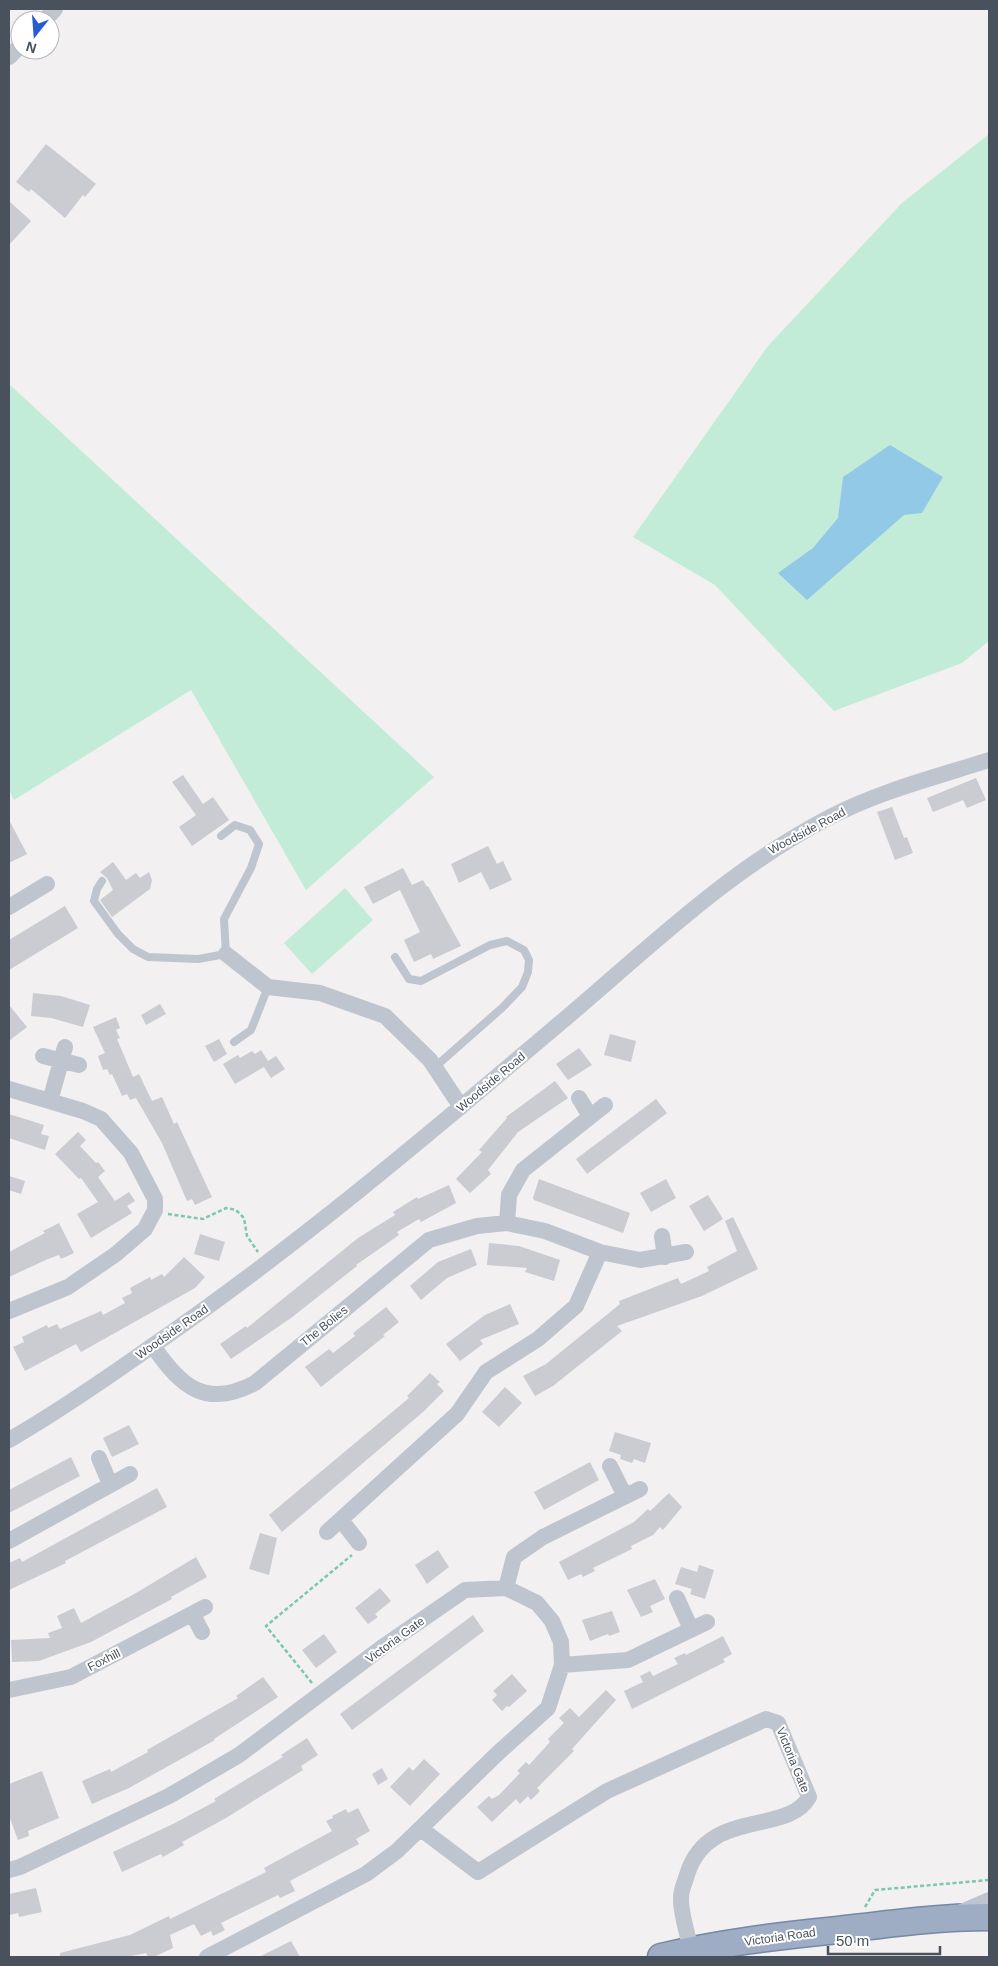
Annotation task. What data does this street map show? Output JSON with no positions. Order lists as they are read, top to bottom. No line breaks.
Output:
{"streets":{"highway":["Victoria Road"],"street":["Woodside Road","The Bolies","Victoria Gate","Foxhill"]},"crossings":[["Woodside Road","The Bolies"],["Victoria Gate","Victoria Road"]],"scale_bar":"50 m","north":"bottom"}
